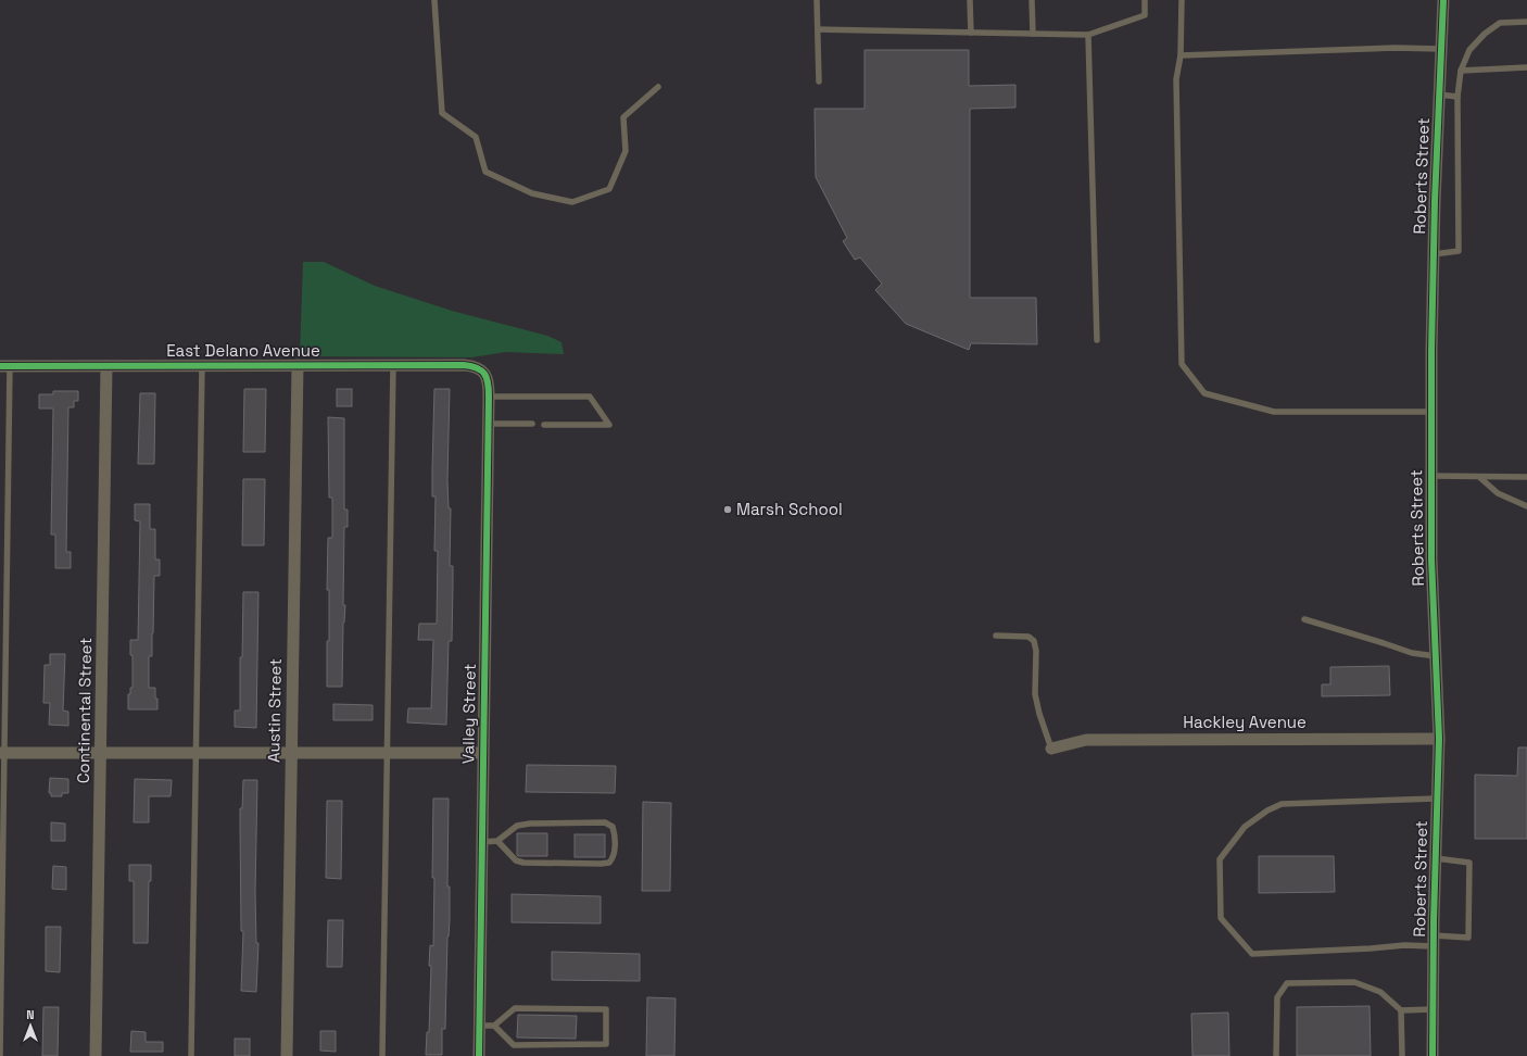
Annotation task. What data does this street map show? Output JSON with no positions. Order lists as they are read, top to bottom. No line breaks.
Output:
{"streets":{"street":["Roberts Street","East Delano Avenue","Continental Street","Austin Street","Valley Street","Hackley Avenue"]},"crossings":[["Roberts Street","Hackley Avenue"],["East Delano Avenue","Continental Street"],["East Delano Avenue","Austin Street"],["East Delano Avenue","Valley Street"]],"places":["Marsh School"],"north":"top"}
